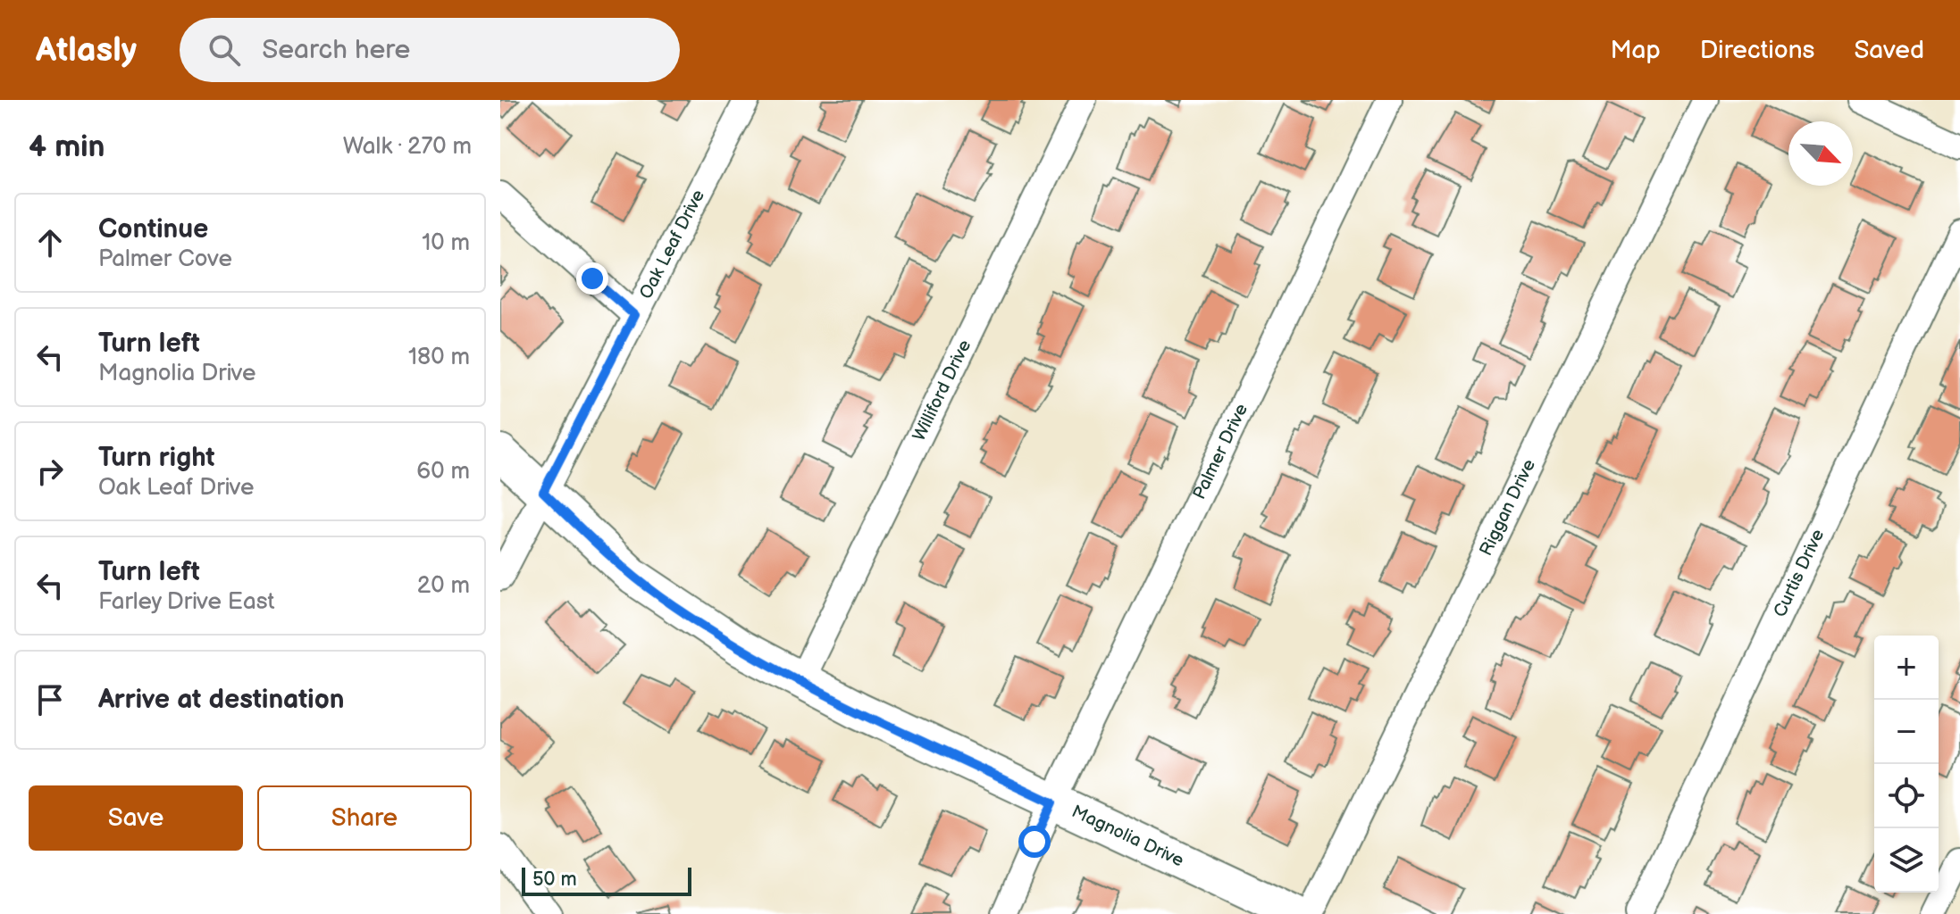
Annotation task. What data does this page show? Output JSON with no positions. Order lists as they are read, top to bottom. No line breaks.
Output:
{"streets":{"street":["Oak Leaf Drive","Williford Drive","Palmer Drive","Riggan Drive","Curtis Drive","Magnolia Drive"]},"crossings":[["Oak Leaf Drive","Magnolia Drive"],["Williford Drive","Magnolia Drive"],["Palmer Drive","Magnolia Drive"]],"scale_bar":"50 m","north":"bottom right","page":{"header":"Atlasly","search":"Search here","nav":["Map","Directions","Saved"],"heading":["4 min","Walk · 270 m"],"list":[["Continue","Palmer Cove","10 m"],["Turn left","Magnolia Drive","180 m"],["Turn right","Oak Leaf Drive","60 m"],["Turn left","Farley Drive East","20 m"],"Arrive at destination"],"map_buttons":["+","−"],"buttons":["Save","Share"],"scale":"50 m"}}
